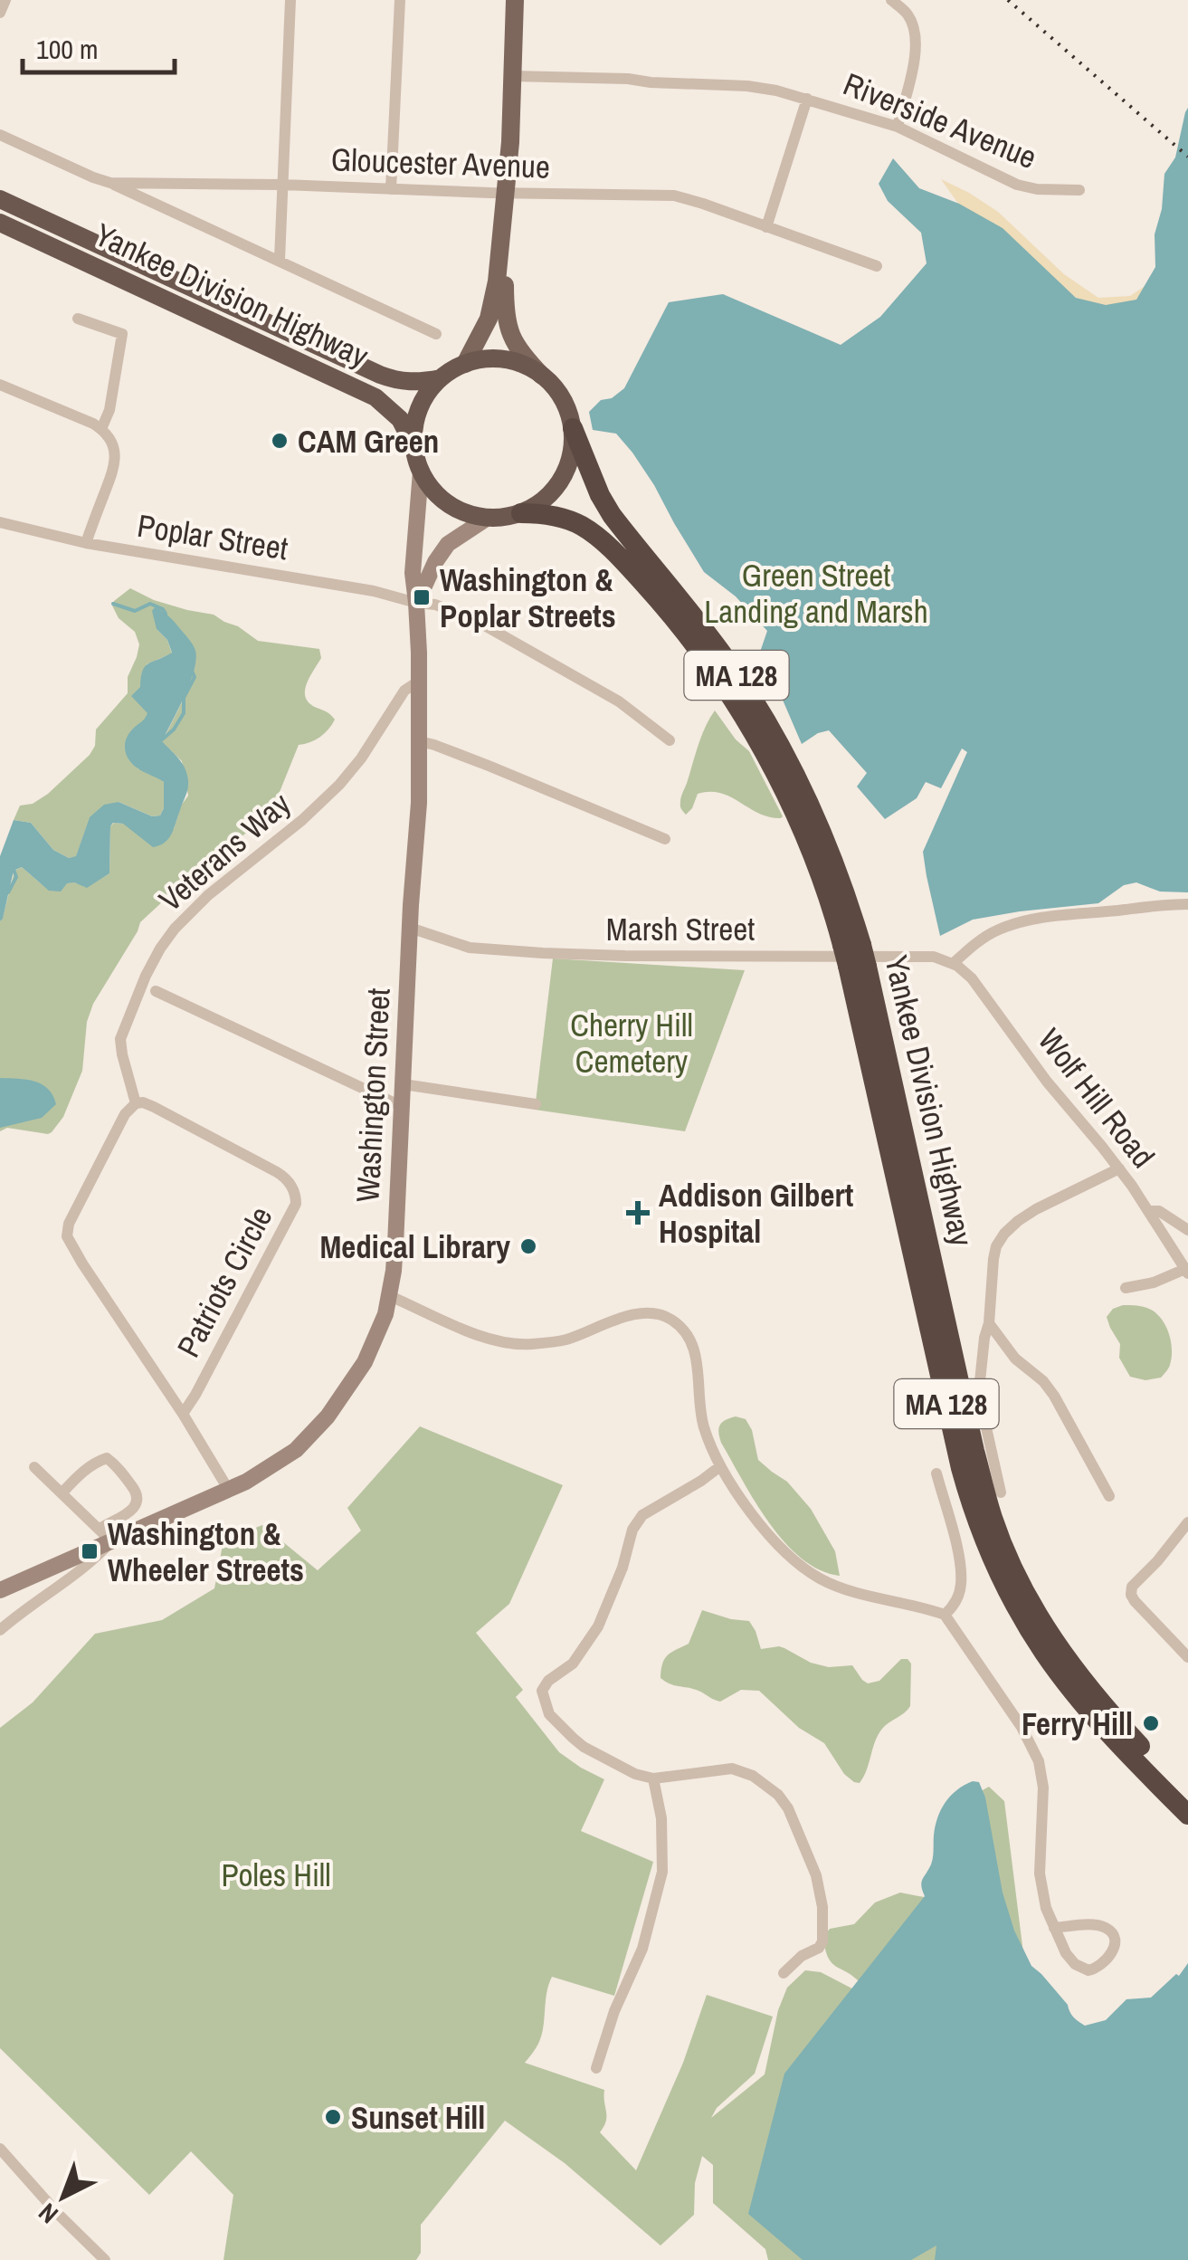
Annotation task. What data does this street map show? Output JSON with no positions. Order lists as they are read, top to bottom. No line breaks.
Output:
{"streets":{"highway":["Yankee Division Highway","MA 128"],"main road":["Washington Street"],"street":["Riverside Avenue","Gloucester Avenue","Poplar Street","Veterans Way","Marsh Street","Wolf Hill Road","Patriots Circle"]},"crossings":[["Yankee Division Highway","MA 128"],["Yankee Division Highway","Washington Street"],["Poplar Street","Washington Street"],["MA 128","Washington Street"],["Veterans Way","Washington Street"],["Veterans Way","Patriots Circle"],["Marsh Street","Washington Street"],["Marsh Street","Wolf Hill Road"]],"parks":["Green Street Landing and Marsh","Cherry Hill Cemetery","Poles Hill"],"places":{"other":["CAM Green","Medical Library","Ferry Hill","Sunset Hill"],"transit":["Washington & Poplar Streets","Washington & Wheeler Streets"],"health":["Addison Gilbert Hospital"]},"scale_bar":"100 m","north":"bottom left"}
